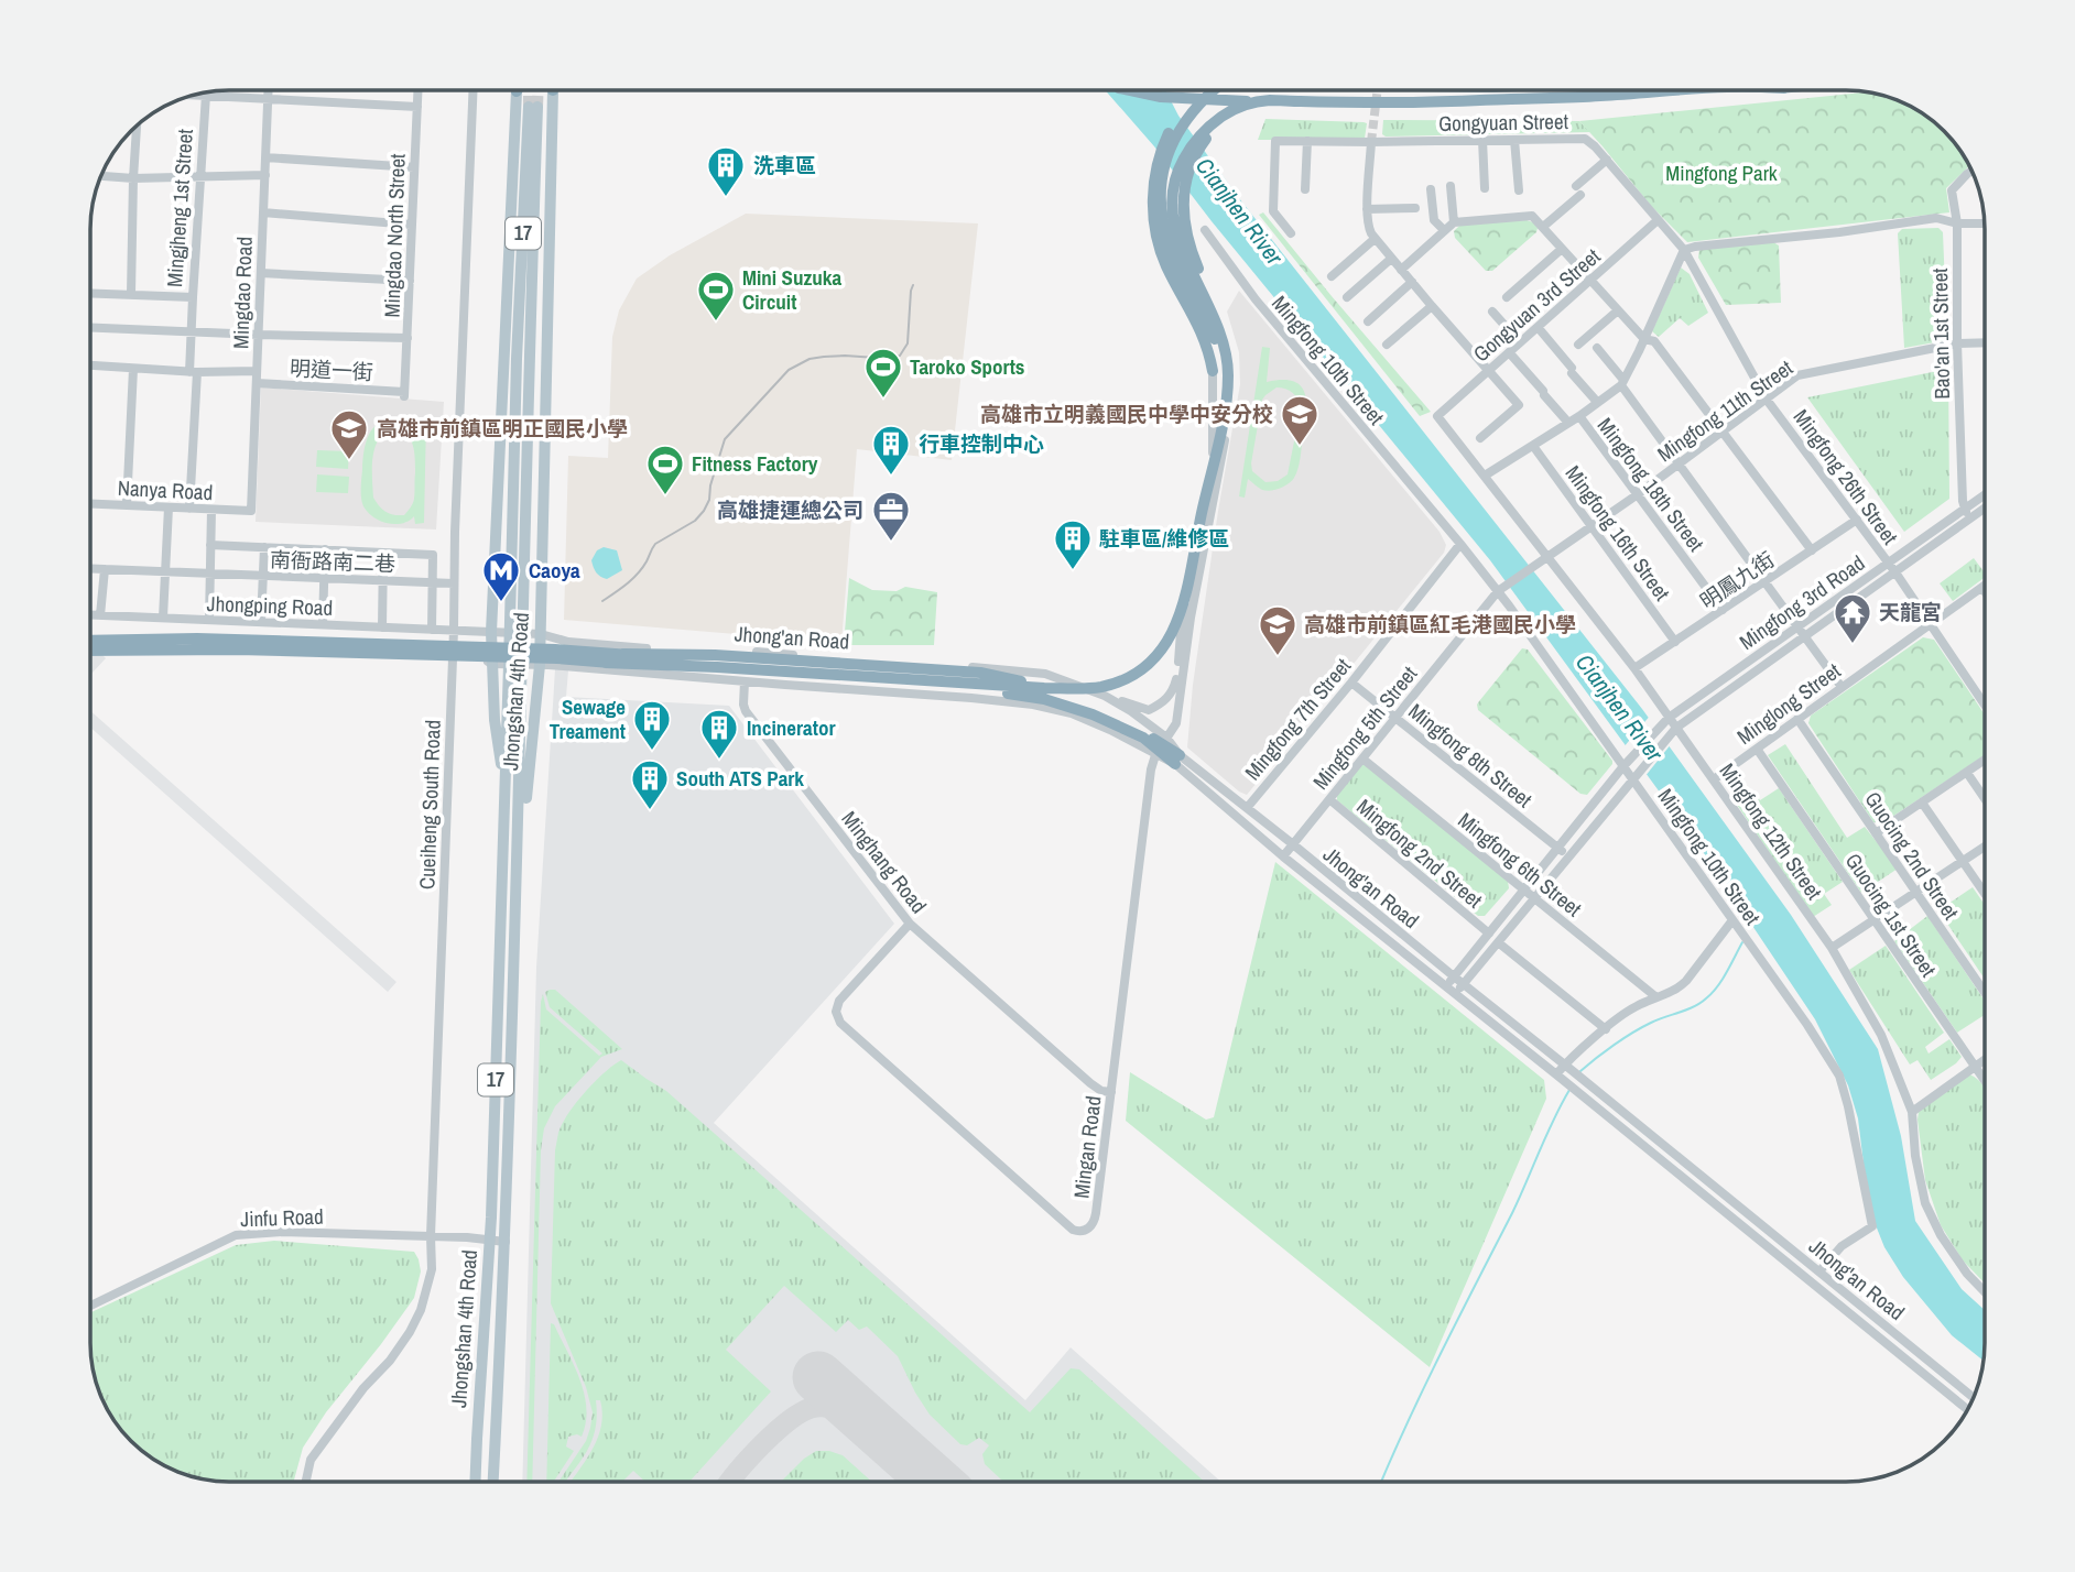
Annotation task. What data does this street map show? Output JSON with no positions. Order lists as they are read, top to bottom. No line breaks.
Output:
{"streets":{"main road":["17","Jhongshan 4th Road"],"street":["Gongyuan Street","Mingjheng 1st Street","Mingdao North Street","Mingdao Road","Gongyuan 3rd Street","Bao'an 1st Street","Mingfong 10th Street","明道一街","Mingfong 11th Street","Mingfong 26th Street","Mingfong 18th Street","Nanya Road","Mingfong 16th Street","南衙路南二巷","明鳳九街","Mingfong 3rd Road","Jhongping Road","Jhong'an Road","Minglong Street","Mingfong 7th Street","Mingfong 5th Street","Mingfong 8th Street","Cueiheng South Road","Mingfong 12th Street","Mingfong 2nd Street","Guocing 2nd Street","Minghang Road","Mingfong 6th Street","Guocing 1st Street","Mingan Road","Jinfu Road"]},"crossings":[["Gongyuan Street","Gongyuan 3rd Street"],["Gongyuan Street","Mingfong 26th Street"],["17","Jhong'an Road"],["17","Jhongshan 4th Road"],["Mingdao North Street","明道一街"],["Mingdao Road","明道一街"],["Mingdao Road","Nanya Road"],["Gongyuan 3rd Street","Mingfong 12th Street"],["Bao'an 1st Street","Mingfong 11th Street"],["Bao'an 1st Street","Mingfong 3rd Road"],["Mingfong 10th Street","Mingfong 3rd Road"],["Mingfong 10th Street","Jhong'an Road"],["Mingfong 10th Street","Mingfong 7th Street"],["Mingfong 10th Street","Mingfong 5th Street"],["Mingfong 11th Street","Mingfong 26th Street"],["Mingfong 11th Street","Mingfong 18th Street"],["Mingfong 11th Street","Mingfong 16th Street"],["Mingfong 11th Street","Mingfong 5th Street"],["Mingfong 11th Street","Mingfong 12th Street"],["Mingfong 26th Street","明鳳九街"],["Mingfong 26th Street","Mingfong 3rd Road"],["Mingfong 26th Street","Minglong Street"],["Mingfong 18th Street","明鳳九街"],["Mingfong 16th Street","明鳳九街"],["南衙路南二巷","Cueiheng South Road"],["明鳳九街","Mingfong 12th Street"],["Mingfong 3rd Road","Mingfong 12th Street"],["Jhongping Road","Jhong'an Road"],["Jhongping Road","Cueiheng South Road"],["Jhong'an Road","Jhongshan 4th Road"],["Jhong'an Road","Mingfong 7th Street"],["Jhong'an Road","Mingfong 5th Street"],["Jhong'an Road","Cueiheng South Road"],["Jhong'an Road","Minghang Road"],["Jhong'an Road","Mingan Road"],["Jhongshan 4th Road","Jinfu Road"],["Minglong Street","Mingfong 12th Street"],["Minglong Street","Guocing 2nd Street"],["Minglong Street","Guocing 1st Street"],["Mingfong 7th Street","Mingfong 8th Street"],["Mingfong 5th Street","Mingfong 8th Street"],["Mingfong 5th Street","Mingfong 2nd Street"],["Mingfong 5th Street","Mingfong 6th Street"],["Cueiheng South Road","Jinfu Road"],["Minghang Road","Mingan Road"]],"water":["Cianjhen River"],"parks":["Mingfong Park"],"places":{"building":["洗車區","行車控制中心","駐車區/維修區","Sewage Treament","Incinerator","South ATS Park"],"sports":["Mini Suzuka Circuit","Taroko Sports","Fitness Factory"],"school or university":["高雄市立明義國民中學中安分校","高雄市前鎮區明正國民小學","高雄市前鎮區紅毛港國民小學"],"office":["高雄捷運總公司"],"metro station":["Caoya"],"temple":["天龍宮"]}}
